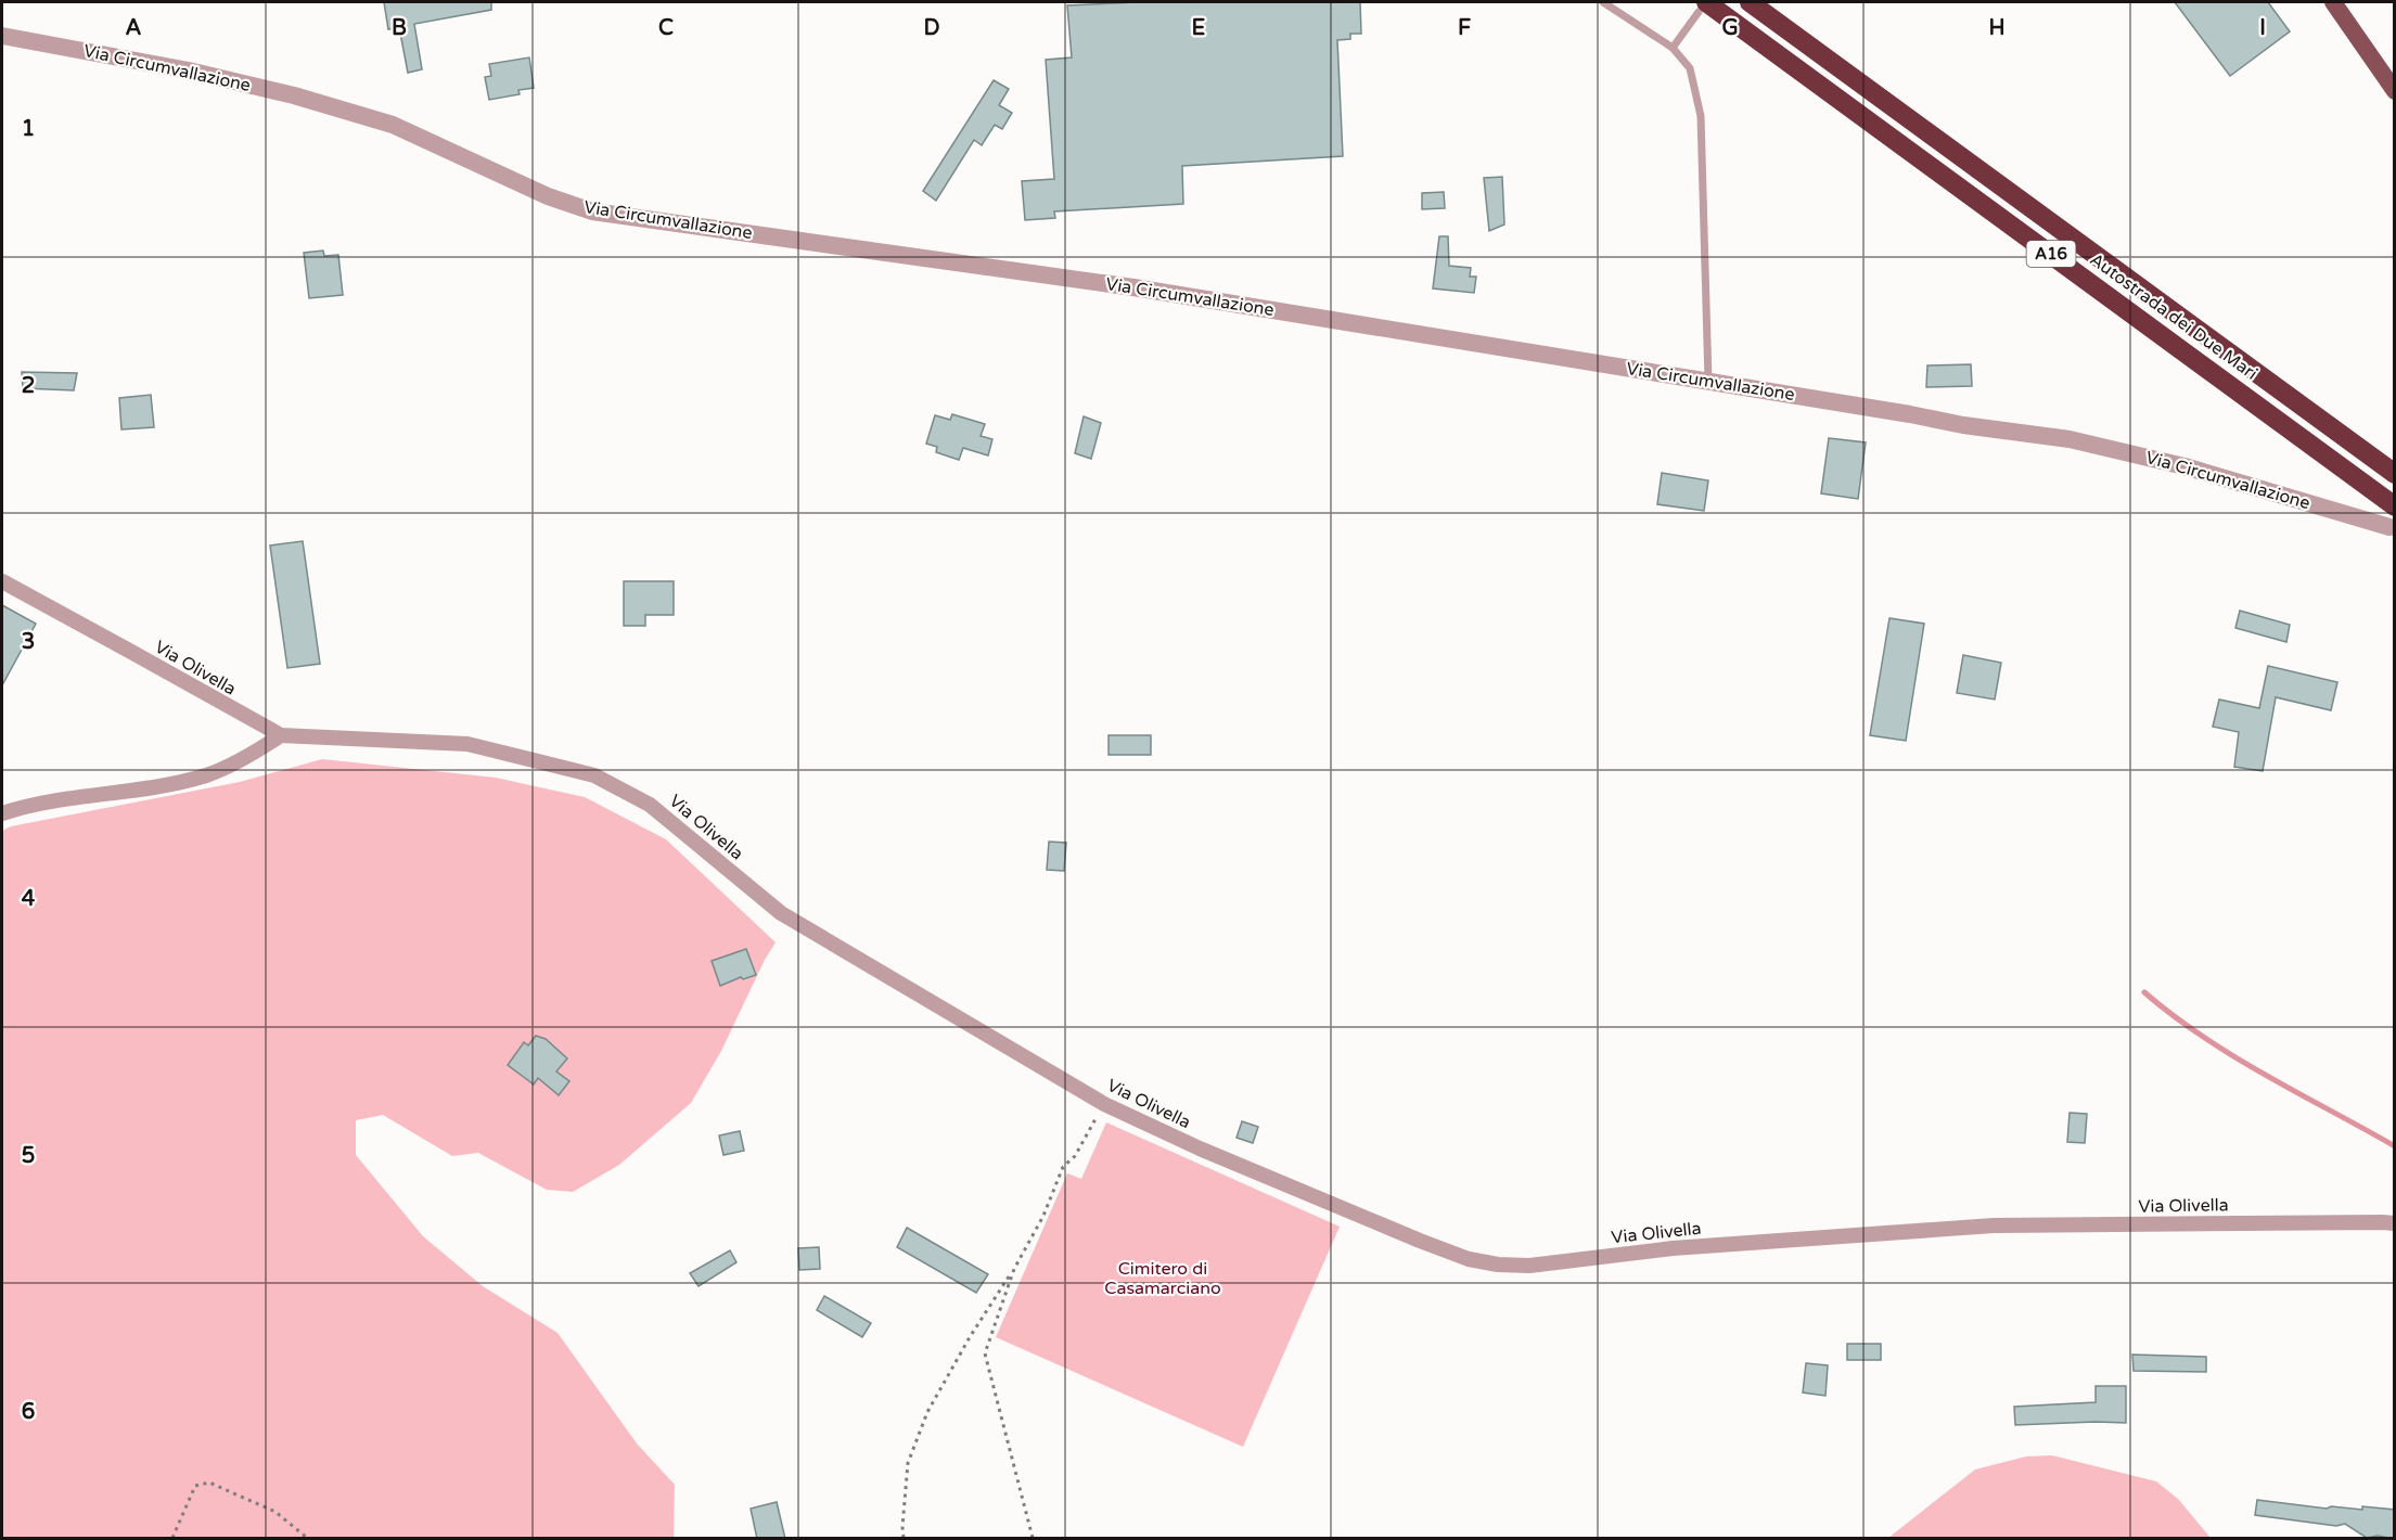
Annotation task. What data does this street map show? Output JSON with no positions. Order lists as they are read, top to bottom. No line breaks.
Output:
{"streets":{"highway":["A16","Autostrada dei Due Mari"],"street":["Via Circumvallazione","Via Olivella"]},"parks":["Cimitero di Casamarciano"],"grid":{"columns":["A","B","C","D","E","F","G","H","I"],"rows":["1","2","3","4","5","6"]}}
